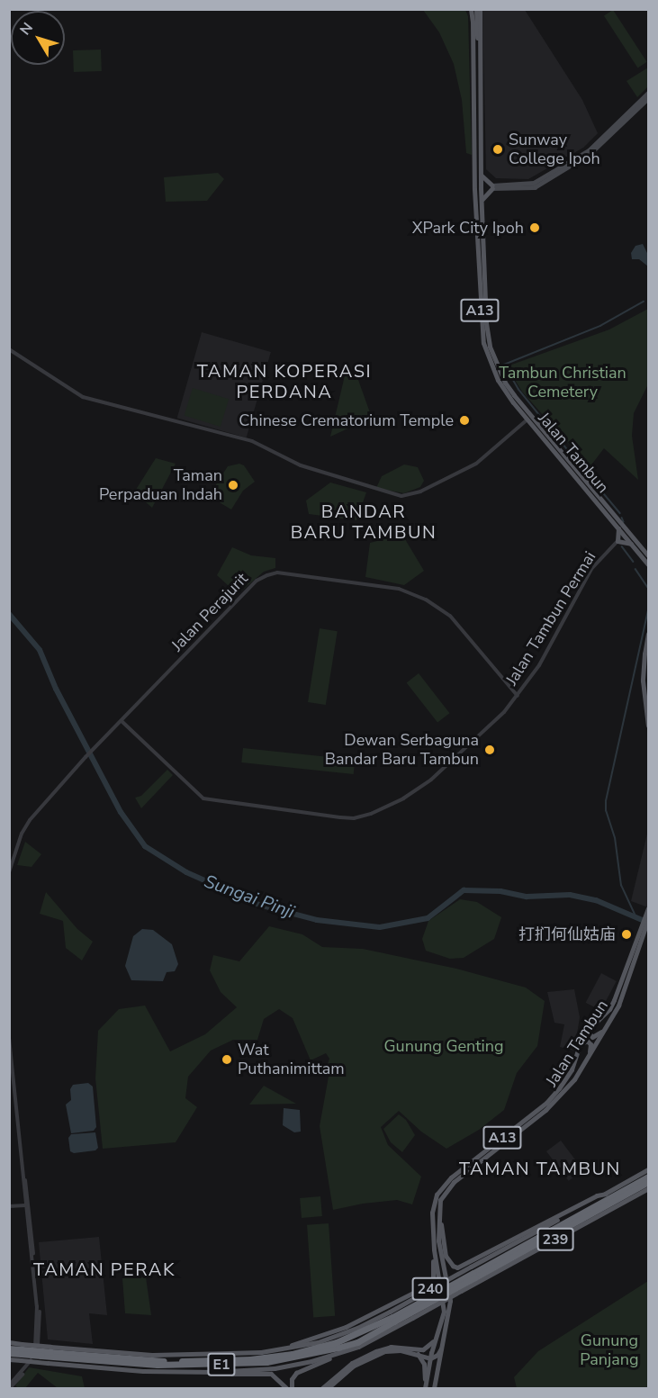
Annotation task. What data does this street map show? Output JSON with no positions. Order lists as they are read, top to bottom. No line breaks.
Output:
{"streets":{"highway":["E1"],"main road":["A13","Jalan Tambun","239","240"],"street":["Jalan Perajurit","Jalan Tambun Permai"]},"crossings":[["Jalan Perajurit","Jalan Tambun Permai"],["239","E1"],["240","E1"]],"districts":["TAMAN KOPERASI PERDANA","BANDAR BARU TAMBUN","TAMAN TAMBUN","TAMAN PERAK"],"water":["Sungai Pinji"],"parks":["Tambun Christian Cemetery","Gunung Genting","Gunung Panjang"],"places":["Sunway College Ipoh","XPark City Ipoh","Chinese Crematorium Temple","Taman Perpaduan Indah","Dewan Serbaguna Bandar Baru Tambun","打扪何仙姑庙","Wat Puthanimittam"],"north":"top left"}
